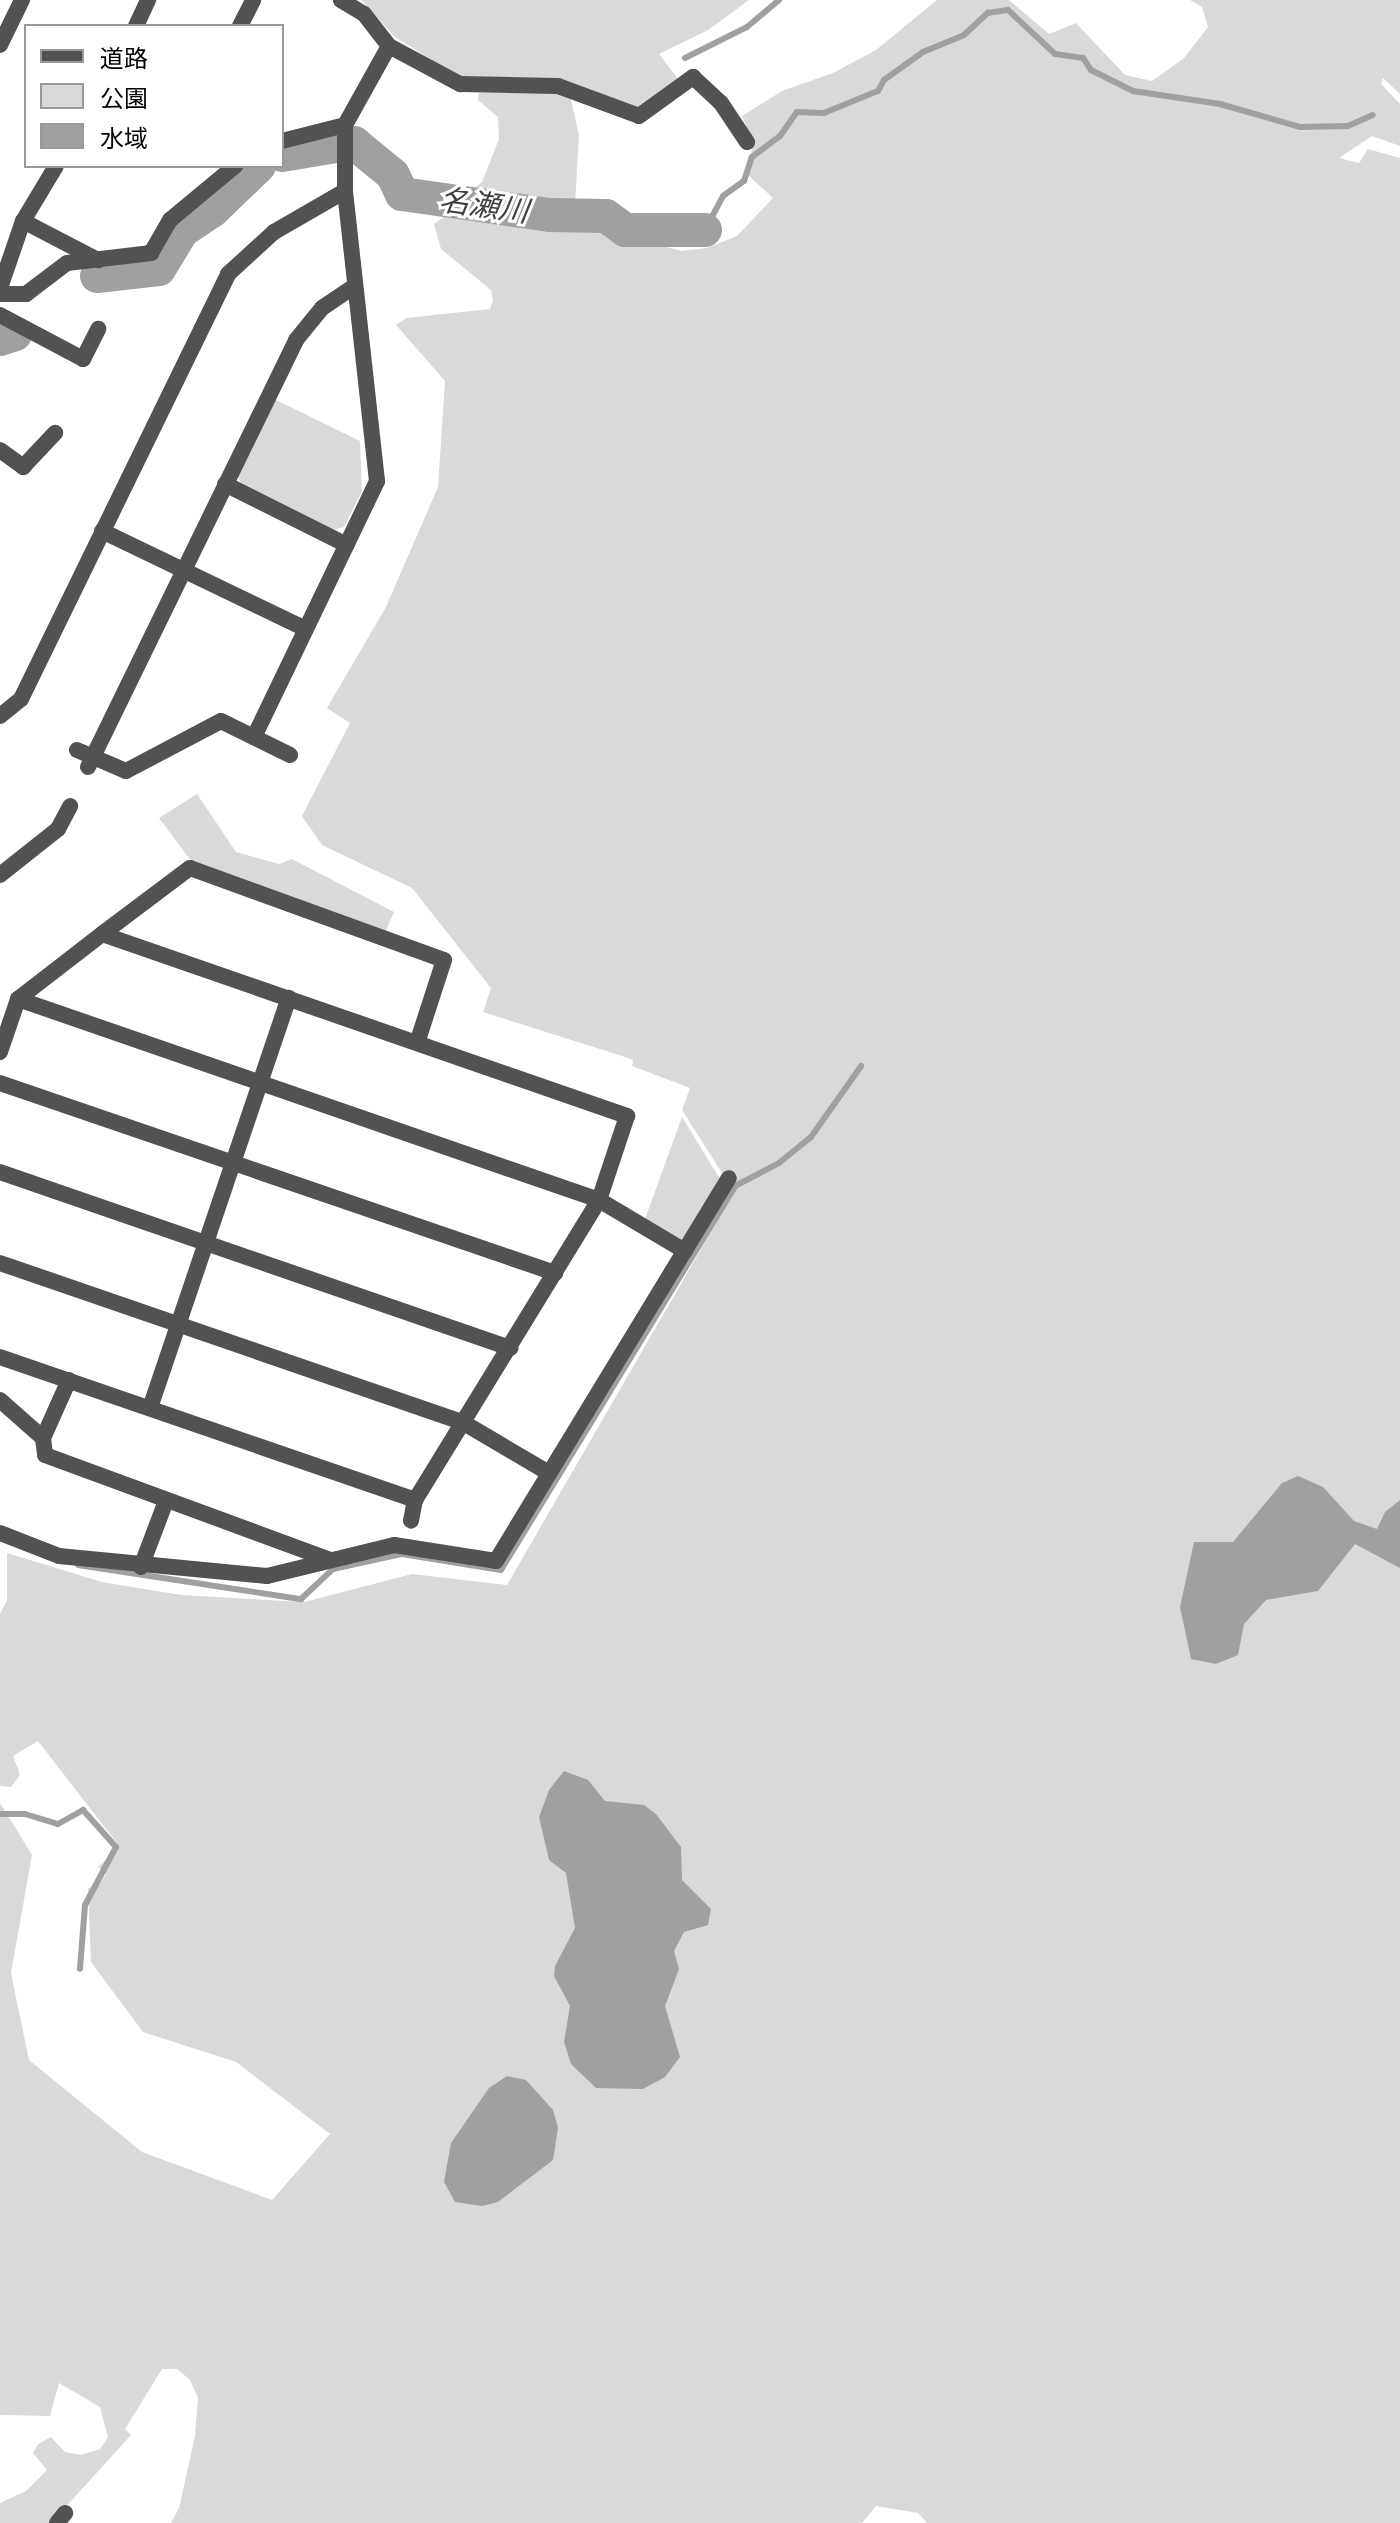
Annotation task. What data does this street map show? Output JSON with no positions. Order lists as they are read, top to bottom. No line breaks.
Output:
{"water":["名瀬川"],"legend":["道路","公園","水域"]}
